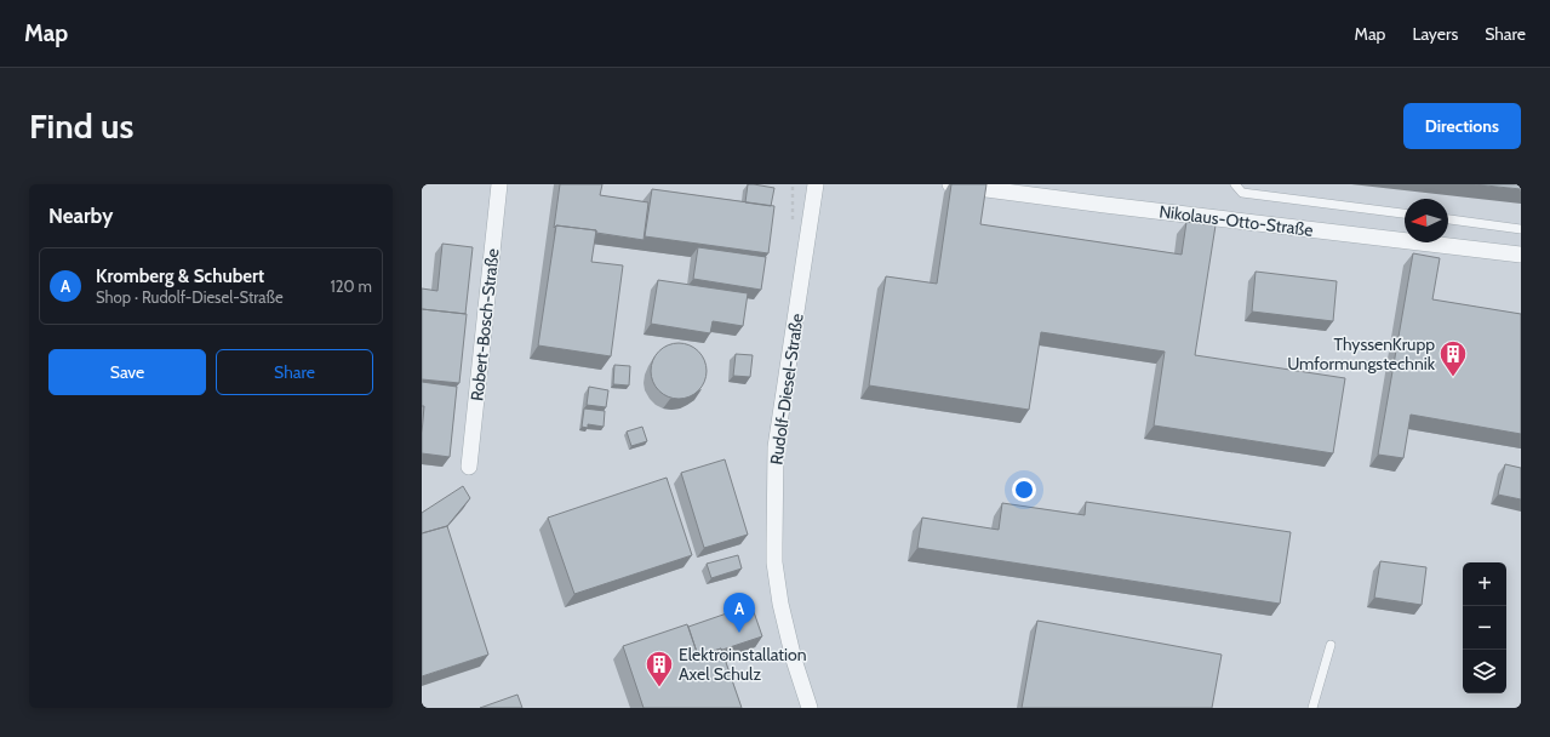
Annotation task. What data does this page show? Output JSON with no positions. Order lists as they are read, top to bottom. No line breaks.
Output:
{"streets":{"street":["Nikolaus-Otto-Straße","Robert-Bosch-Straße","Rudolf-Diesel-Straße"]},"places":{"building":["ThyssenKrupp Umformungstechnik","Elektroinstallation Axel Schulz"]},"north":"left","page":{"header":"Map","nav":["Map","Layers","Share"],"buttons":["Directions",["Save","Share"]],"title":"Find us","heading":"Nearby","list":[{"mark":"A","name":"Kromberg & Schubert","note":"Shop · Rudolf-Diesel-Straße","value":"120 m"}],"map_buttons":["+","−"],"pins":"A"}}
